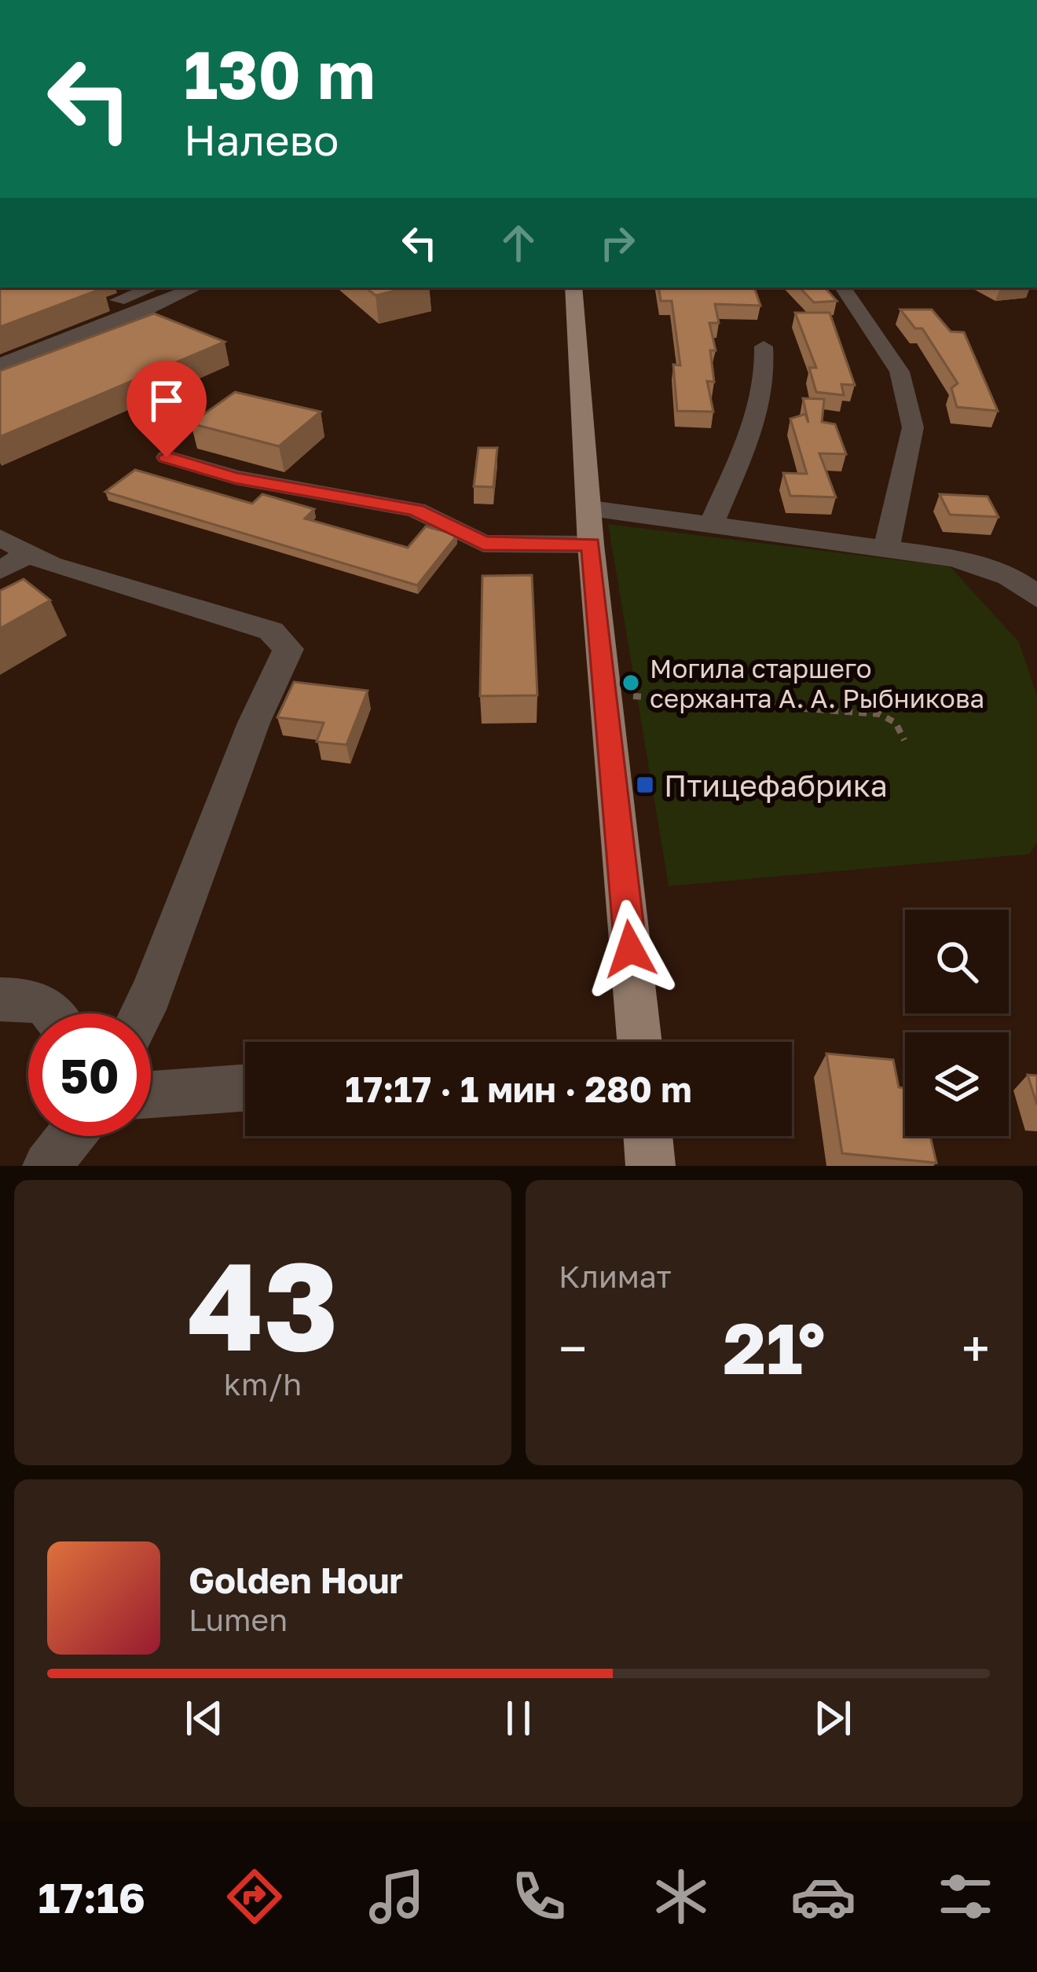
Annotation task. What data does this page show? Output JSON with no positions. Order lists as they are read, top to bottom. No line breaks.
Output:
{"places":{"other":["Могила старшего сержанта А. А. Рыбникова"],"transit":["Птицефабрика"]},"page":{"turn":["130 m","Налево"],"limit":"50","trip":"17:17 · 1 мин · 280 m","tile":[["43","km/h"],"Климат"],"heat":["−","21°","+"],"song":["Golden Hour","Lumen"],"tabs":"17:16"}}
